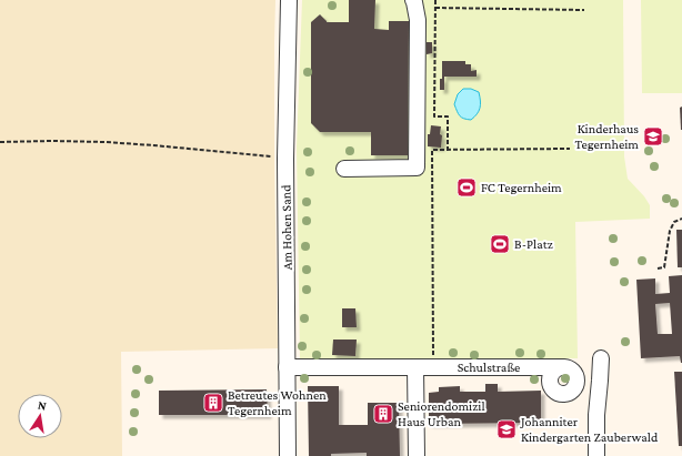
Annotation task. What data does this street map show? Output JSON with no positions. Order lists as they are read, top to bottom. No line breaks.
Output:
{"streets":{"street":["Am Hohen Sand","Schulstraße"]},"crossings":[["Am Hohen Sand","Schulstraße"]],"places":{"school or university":["Kinderhaus Tegernheim","Johanniter Kindergarten Zauberwald"],"sports":["FC Tegernheim","B-Platz"],"building":["Betreutes Wohnen Tegernheim","Seniorendomizil Haus Urban"]},"north":"top"}
